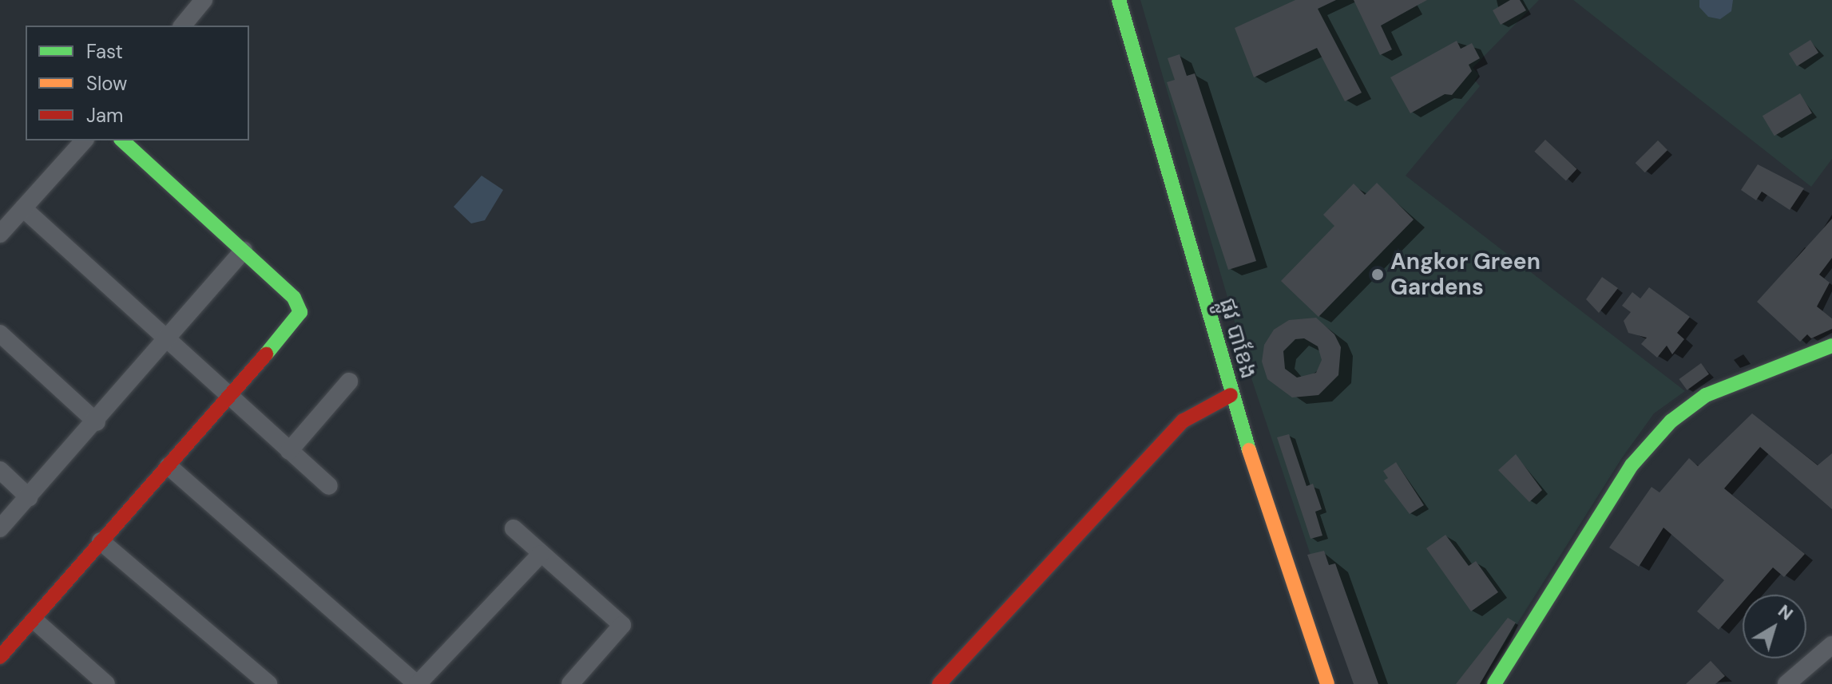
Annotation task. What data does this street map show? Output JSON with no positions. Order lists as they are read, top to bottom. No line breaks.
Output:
{"streets":{"street":["ផ្លូវ បាខែង"]},"places":["Angkor Green Gardens"],"legend":["Fast","Slow","Jam"],"north":"top right"}
